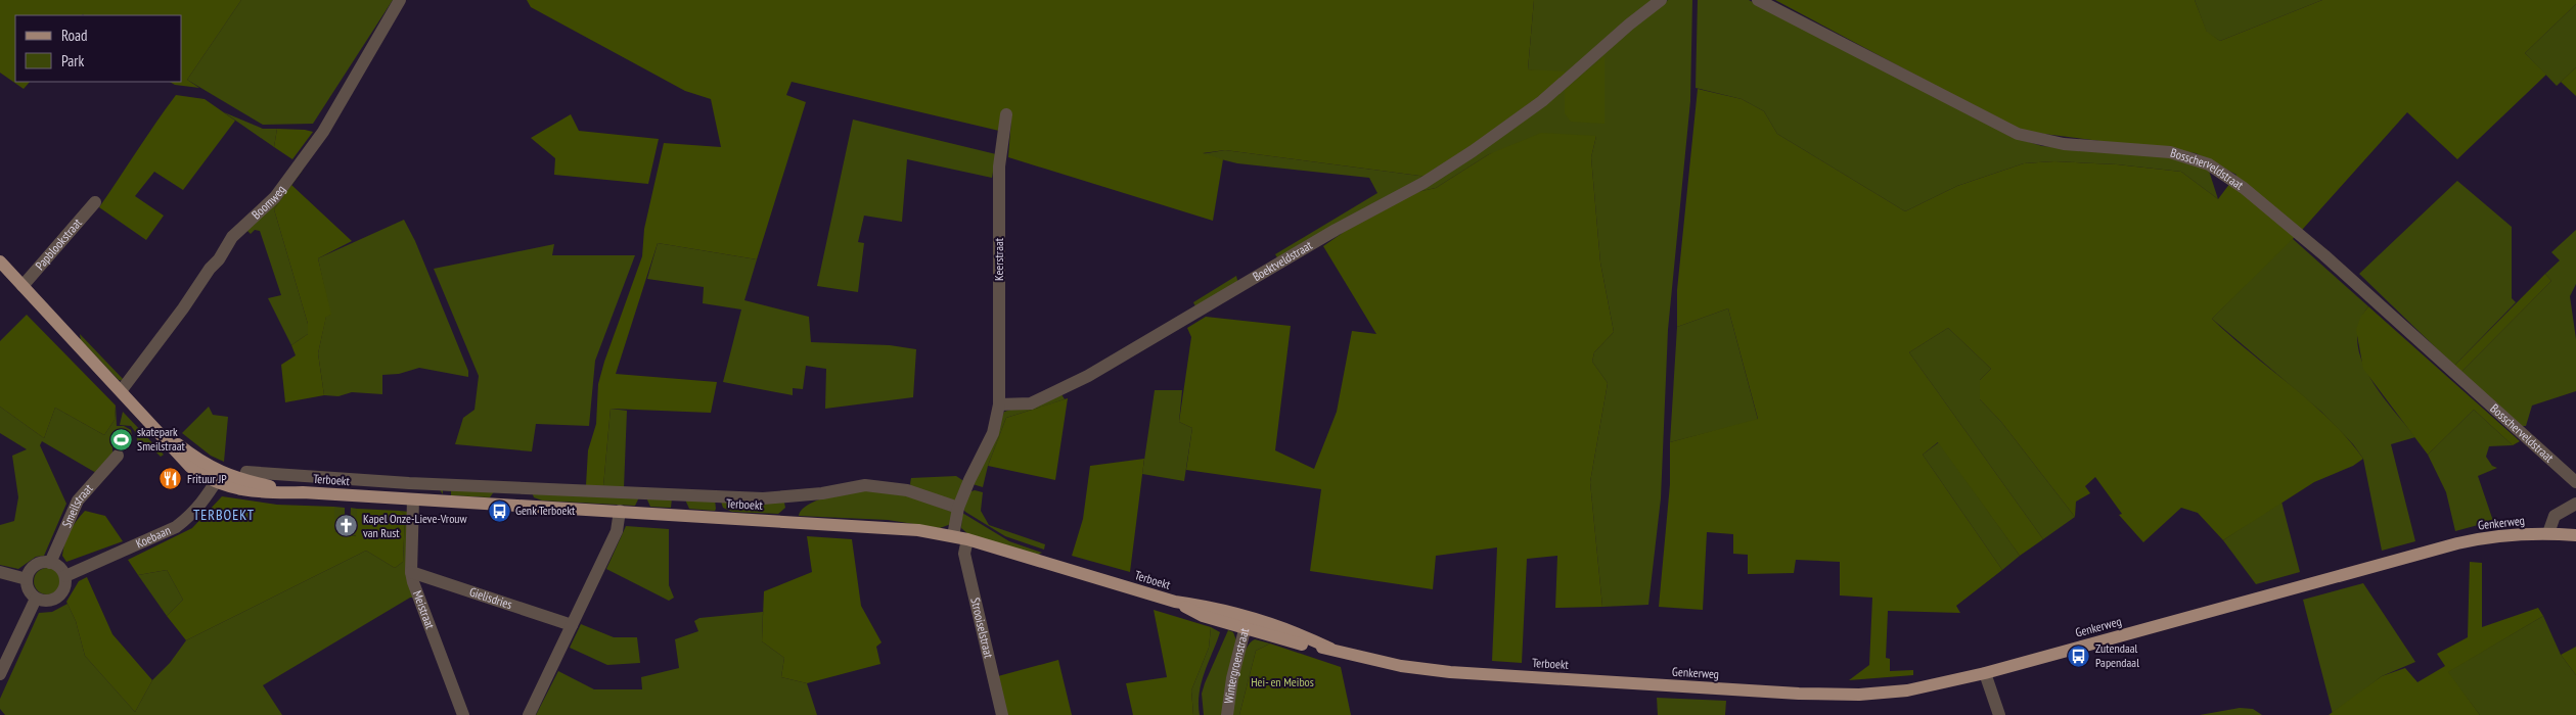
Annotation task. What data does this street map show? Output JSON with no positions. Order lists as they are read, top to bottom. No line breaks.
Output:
{"streets":{"main road":["Terboekt","Genkerweg"],"street":["Bosscherveldstraat","Boomweg","Papblookstraat","Keerstraat","Boektveldstraat","Smeilstraat","Koebaan","Gielisdries","Meistraat","Strooiselstraat","Wintergroenstraat"]},"crossings":[["Boomweg","Terboekt"],["Papblookstraat","Terboekt"],["Keerstraat","Boektveldstraat"],["Terboekt","Genkerweg"],["Terboekt","Koebaan"],["Terboekt","Meistraat"],["Terboekt","Strooiselstraat"],["Terboekt","Wintergroenstraat"],["Smeilstraat","Koebaan"],["Gielisdries","Meistraat"]],"districts":["TERBOEKT"],"parks":["Hei- en Meibos"],"places":{"sports":["skatepark Smeilstraat"],"restaurant":["Frituur JP"],"bus stop":["Genk Terboekt","Zutendaal Papendaal"],"church":["Kapel Onze-Lieve-Vrouw van Rust"]},"legend":["Road","Park"]}
